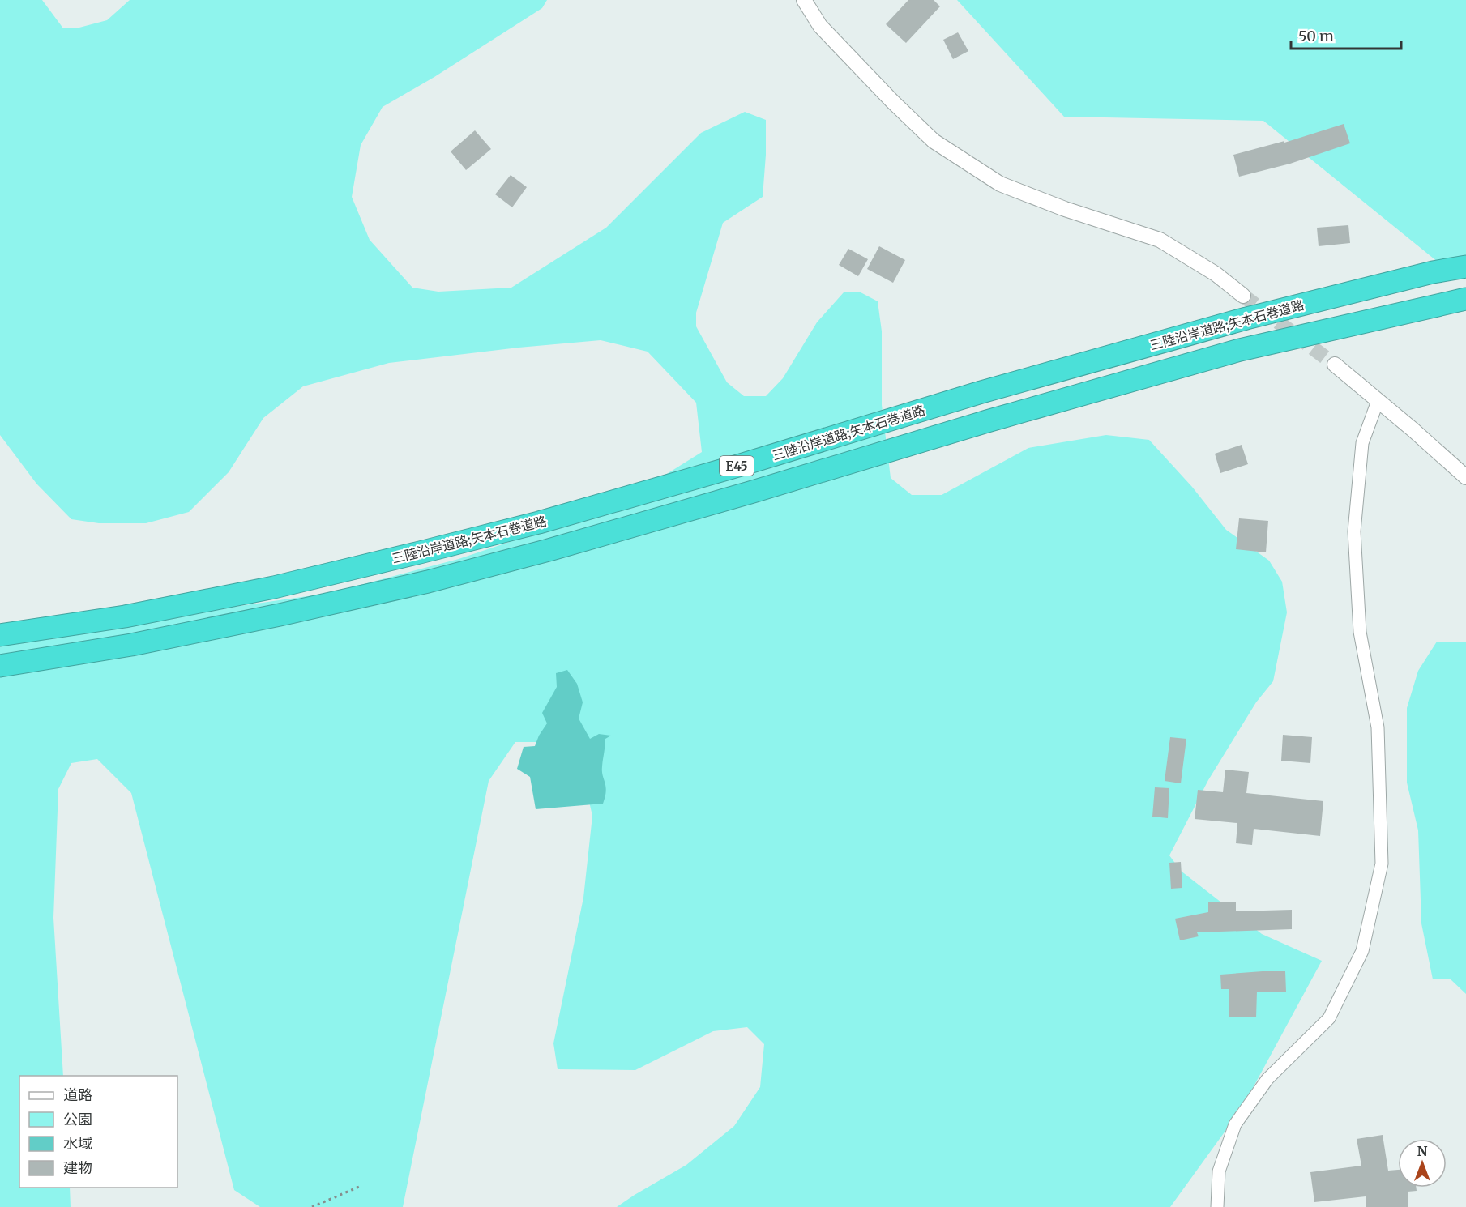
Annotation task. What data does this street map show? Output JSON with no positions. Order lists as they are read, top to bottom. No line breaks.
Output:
{"streets":{"highway":["三陸沿岸道路;矢本石巻道路","E45"]},"legend":["道路","公園","水域","建物"],"scale_bar":"50 m","north":"top"}
